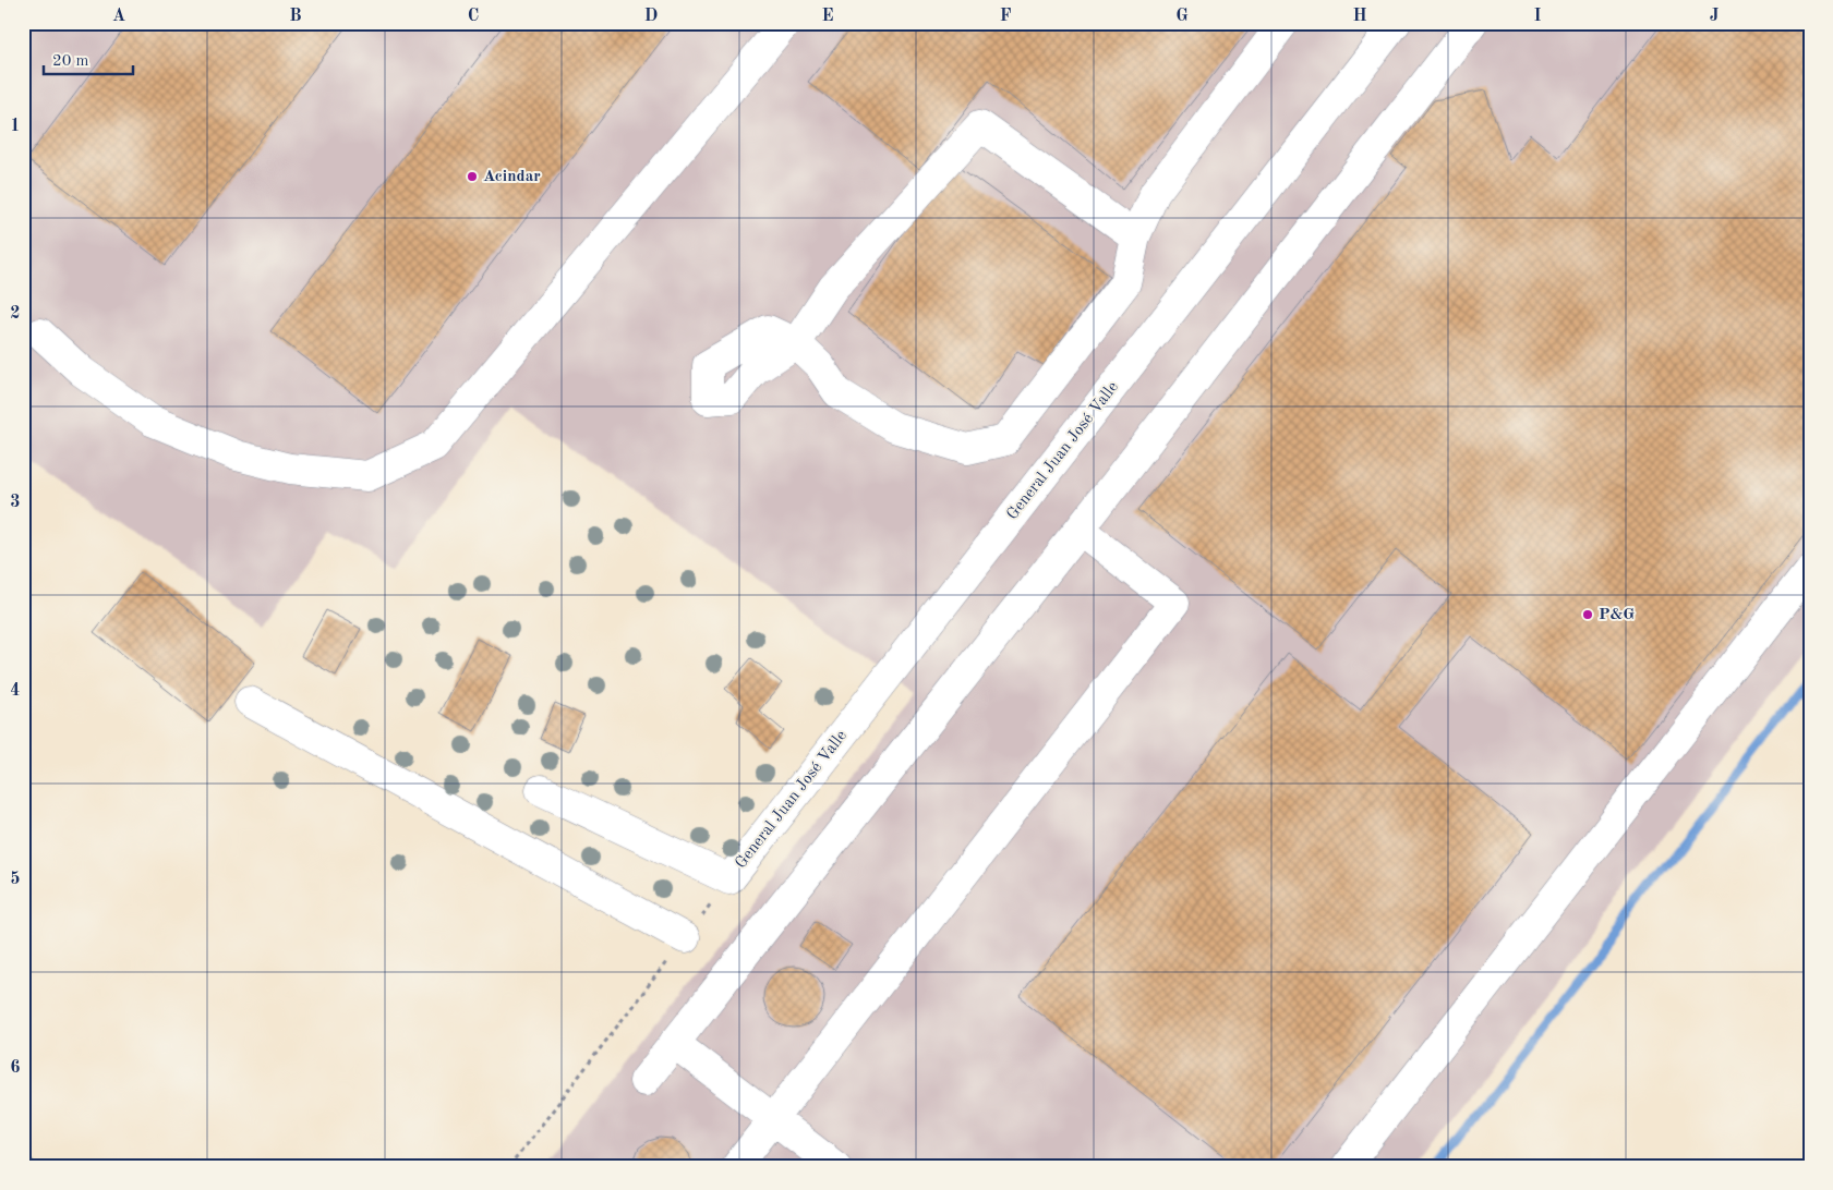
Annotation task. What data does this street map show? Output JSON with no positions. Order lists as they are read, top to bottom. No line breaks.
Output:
{"streets":{"street":["General Juan José Valle"]},"places":["Acindar","P&G"],"scale_bar":"20 m","grid":{"columns":["A","B","C","D","E","F","G","H","I","J"],"rows":["1","2","3","4","5","6"]}}
